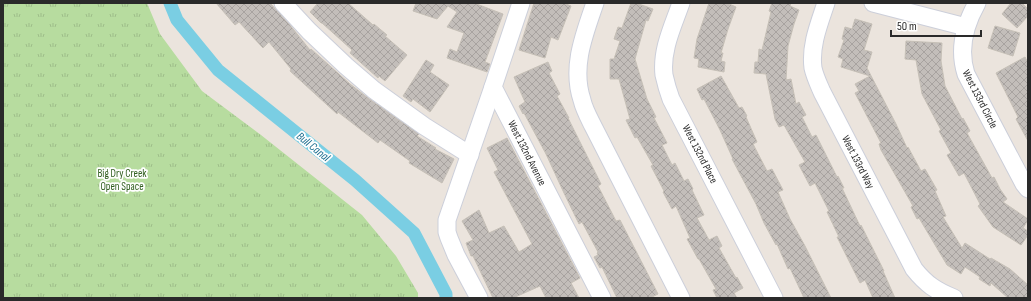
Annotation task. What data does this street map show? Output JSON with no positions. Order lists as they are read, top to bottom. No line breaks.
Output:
{"streets":{"street":["West 133rd Circle","West 132nd Avenue","West 132nd Place","West 133rd Way"]},"water":["Bull Canal"],"parks":["Big Dry Creek Open Space"],"scale_bar":"50 m"}
